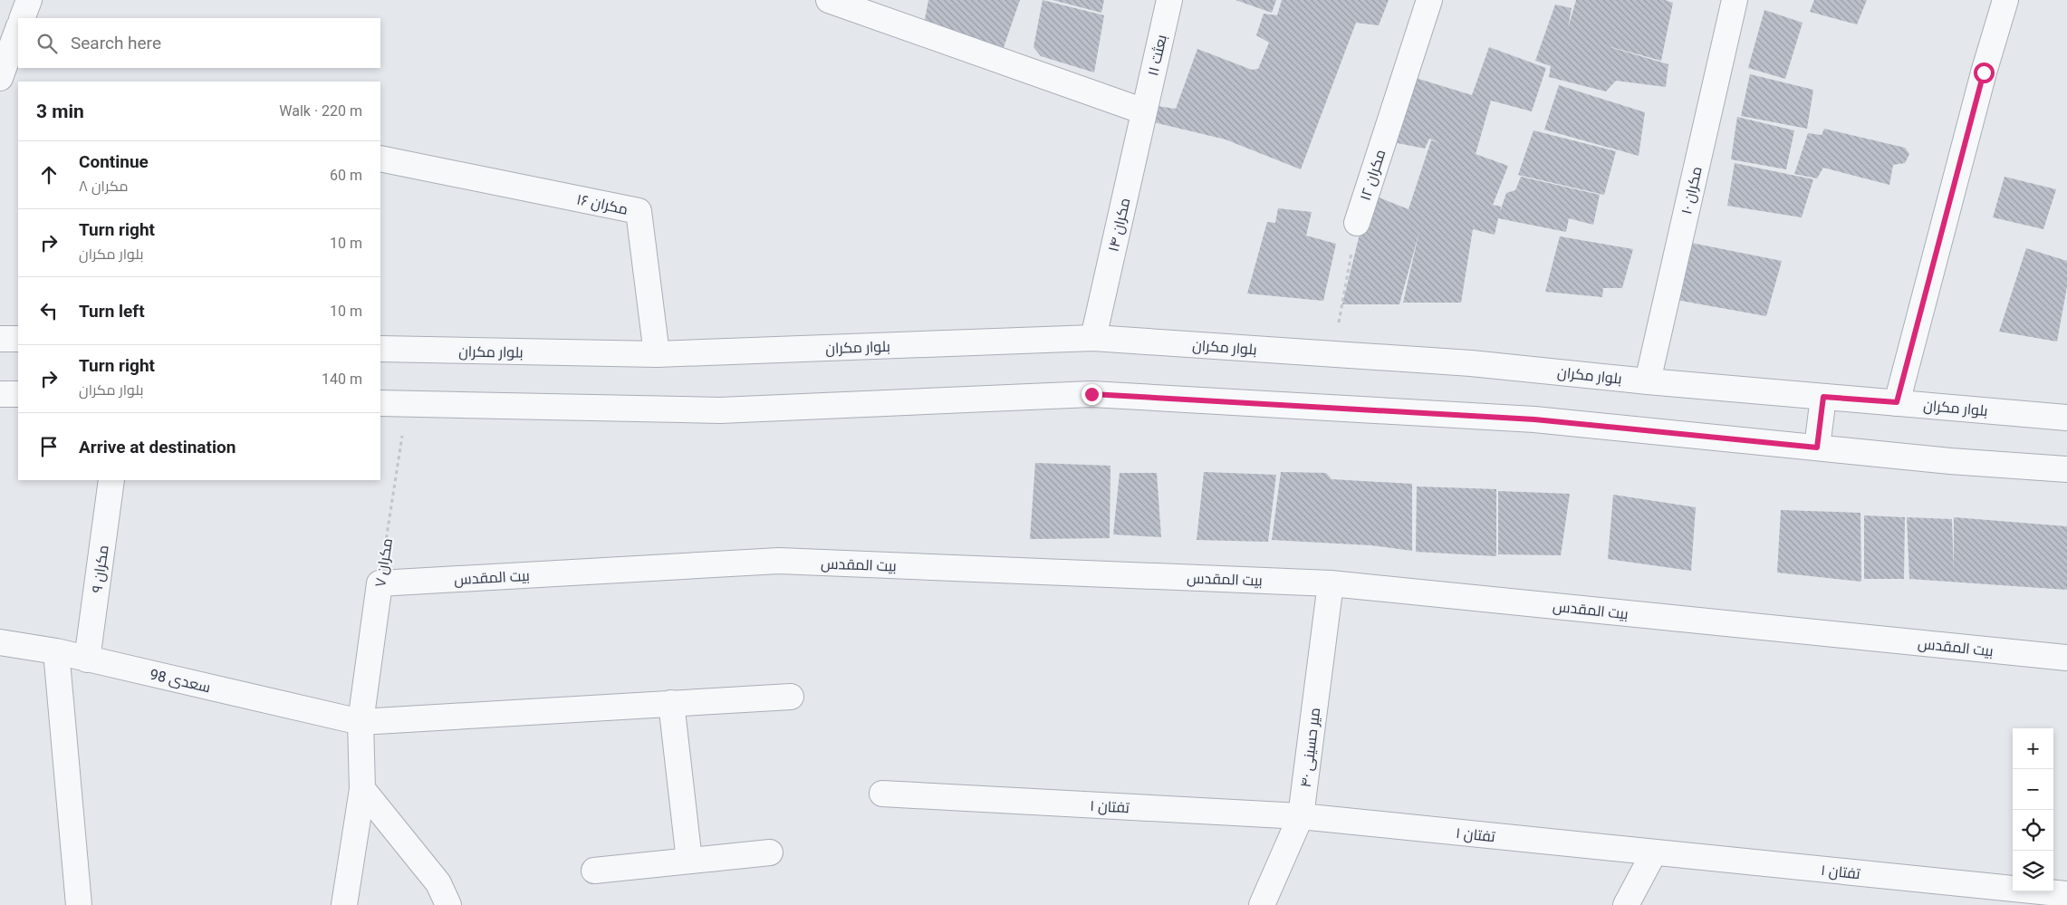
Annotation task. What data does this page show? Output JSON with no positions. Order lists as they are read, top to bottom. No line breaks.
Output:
{"streets":{"street":["بعثت ۱۱","مکران ۱۲","مکران ۱۰","مکران ۱۶","مکران ۱۴","بلوار مکران","مکران ۷","بیت المقدس","مکران ۹","سعدی 98","میر حسینی ۴۰","تفتان ۱"]},"crossings":[["بعثت ۱۱","مکران ۱۴"],["مکران ۱۰","بلوار مکران"],["مکران ۱۶","بلوار مکران"],["مکران ۱۴","بلوار مکران"],["مکران ۷","بیت المقدس"],["مکران ۷","سعدی 98"],["بیت المقدس","میر حسینی ۴۰"],["مکران ۹","سعدی 98"],["میر حسینی ۴۰","تفتان ۱"]],"page":{"search":"Search here","heading":["3 min","Walk · 220 m"],"list":[["Continue","مکران ۸","60 m"],["Turn right","بلوار مکران","10 m"],["Turn left","10 m"],["Turn right","بلوار مکران","140 m"],"Arrive at destination"],"map_buttons":["+","−"]}}
